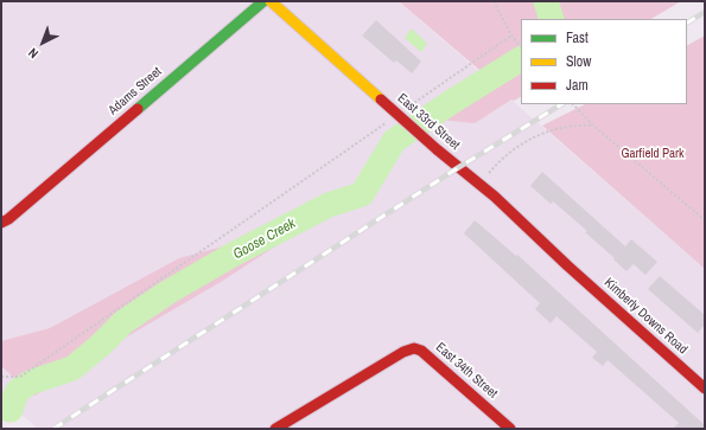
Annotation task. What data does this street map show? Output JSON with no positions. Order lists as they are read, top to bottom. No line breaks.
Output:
{"streets":{"street":["Adams Street","East 33rd Street","Kimberly Downs Road","East 34th Street"]},"crossings":[["East 33rd Street","Kimberly Downs Road"]],"water":["Goose Creek"],"parks":["Garfield Park"],"legend":["Fast","Slow","Jam"],"north":"bottom left"}
